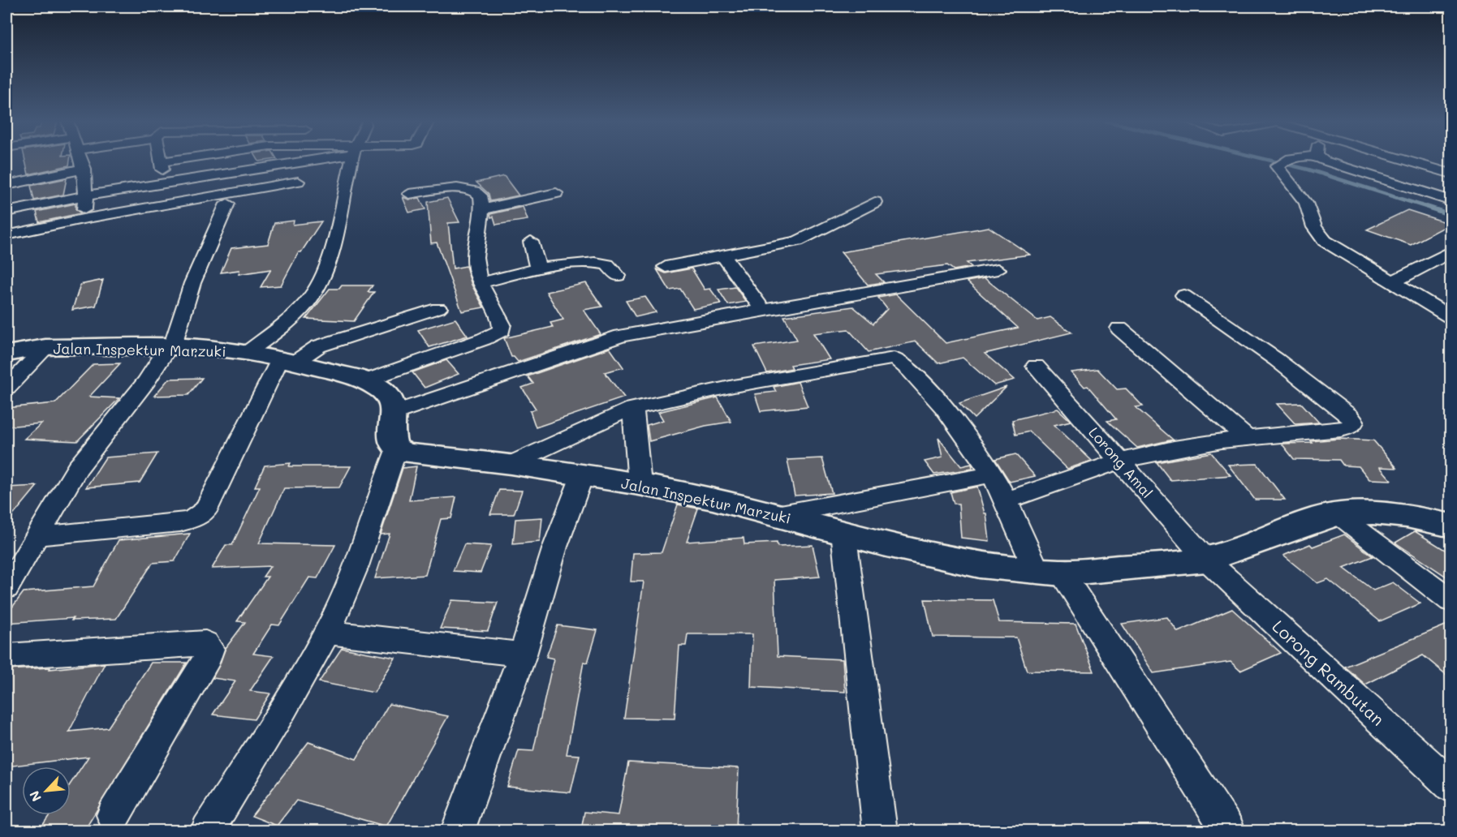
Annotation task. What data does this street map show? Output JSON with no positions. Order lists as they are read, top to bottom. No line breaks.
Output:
{"streets":{"street":["Jalan Inspektur Marzuki","Lorong Amal","Lorong Rambutan"]},"crossings":[["Jalan Inspektur Marzuki","Lorong Amal"],["Jalan Inspektur Marzuki","Lorong Rambutan"],["Lorong Amal","Lorong Rambutan"]],"north":"bottom left"}
